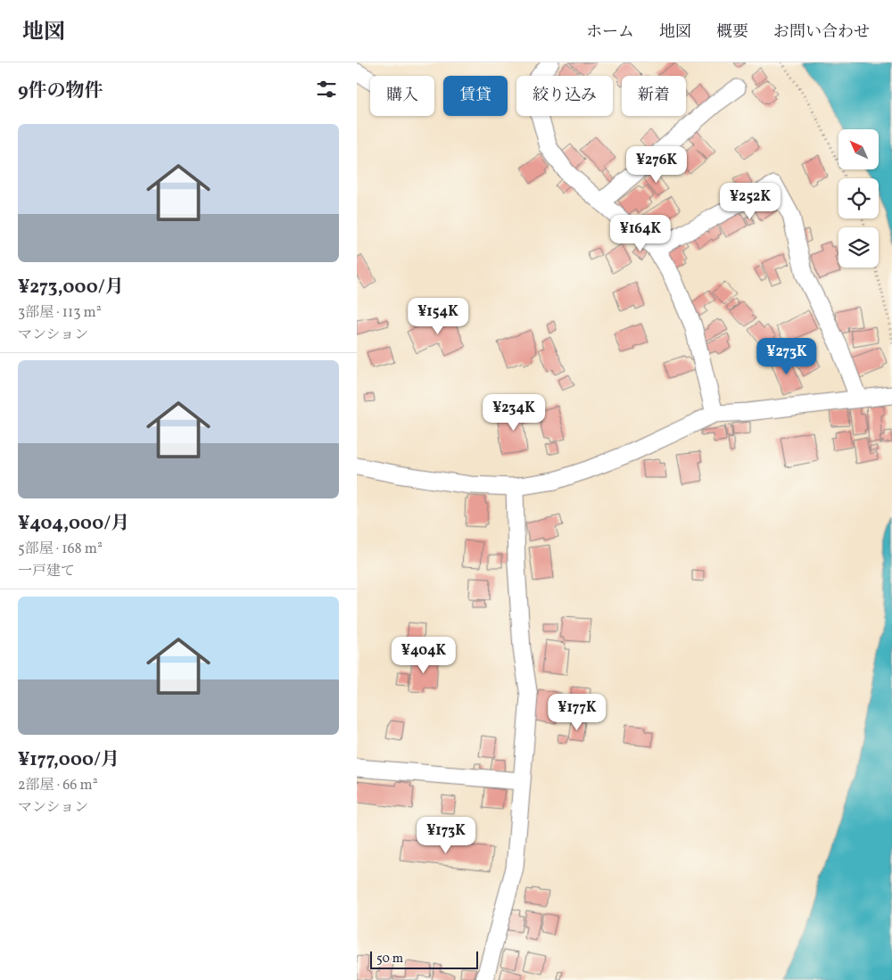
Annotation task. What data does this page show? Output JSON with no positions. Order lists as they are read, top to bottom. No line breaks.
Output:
{"scale_bar":"50 m","north":"top left","page":{"header":"地図","nav":["ホーム","地図","概要","お問い合わせ"],"heading":"9件の物件","chip":["購入","賃貸","絞り込み","新着"],"list":[{"name":"¥273,000/月","note":"3部屋 · 113 m² · マンション"},{"name":"¥404,000/月","note":"5部屋 · 168 m² · 一戸建て"},{"name":"¥177,000/月","note":"2部屋 · 66 m² · マンション"}],"price":["¥276K","¥252K","¥164K","¥154K","¥273K","¥234K","¥404K","¥177K","¥173K"],"scale":"50 m"}}
